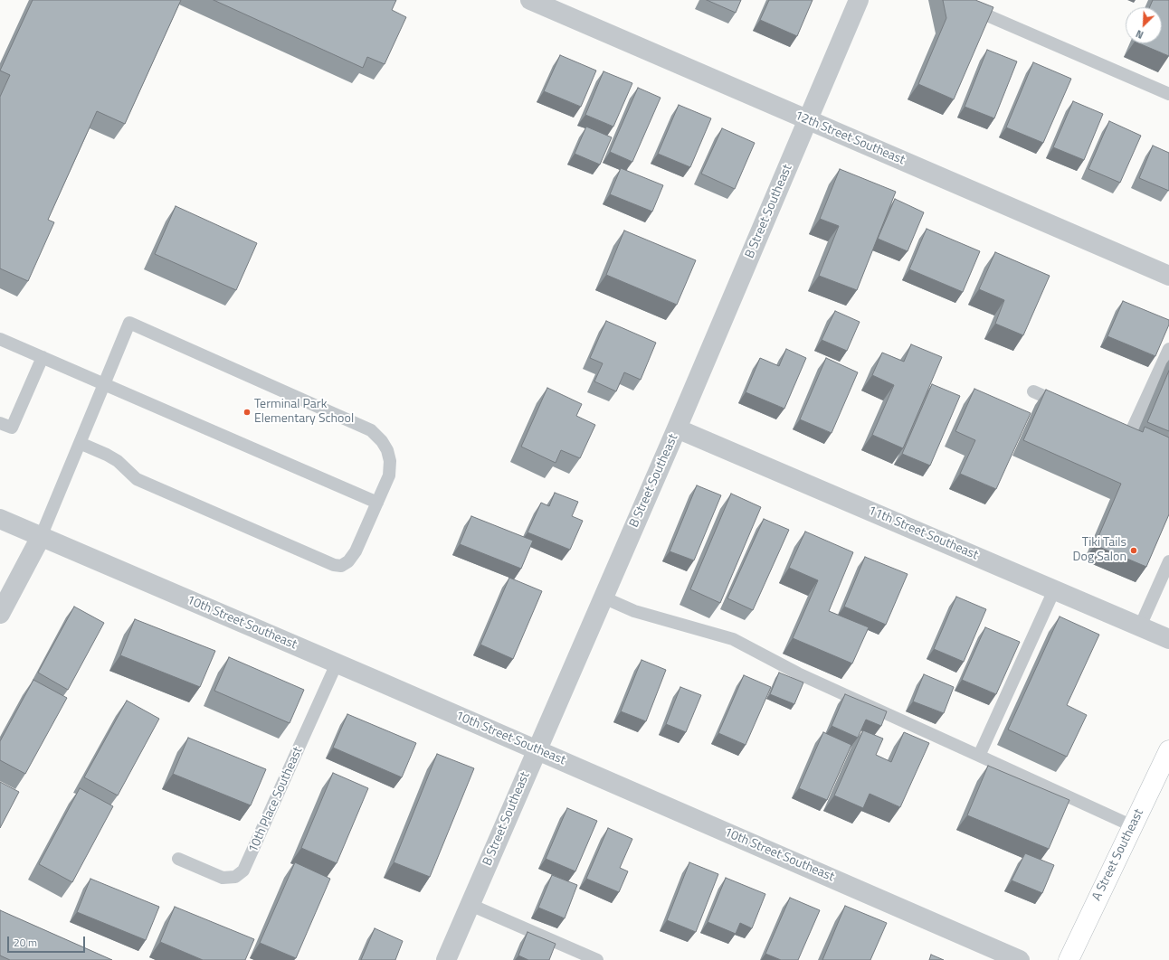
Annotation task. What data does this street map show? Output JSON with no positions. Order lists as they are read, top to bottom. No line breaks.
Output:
{"streets":{"main road":["A Street Southeast"],"street":["12th Street Southeast","B Street Southeast","11th Street Southeast","10th Street Southeast"],"lane":["10th Place Southeast"]},"crossings":[["12th Street Southeast","B Street Southeast"],["B Street Southeast","11th Street Southeast"],["B Street Southeast","10th Street Southeast"],["10th Street Southeast","10th Place Southeast"]],"places":["Terminal Park Elementary School","Tiki Tails Dog Salon"],"scale_bar":"20 m","north":"bottom left"}
